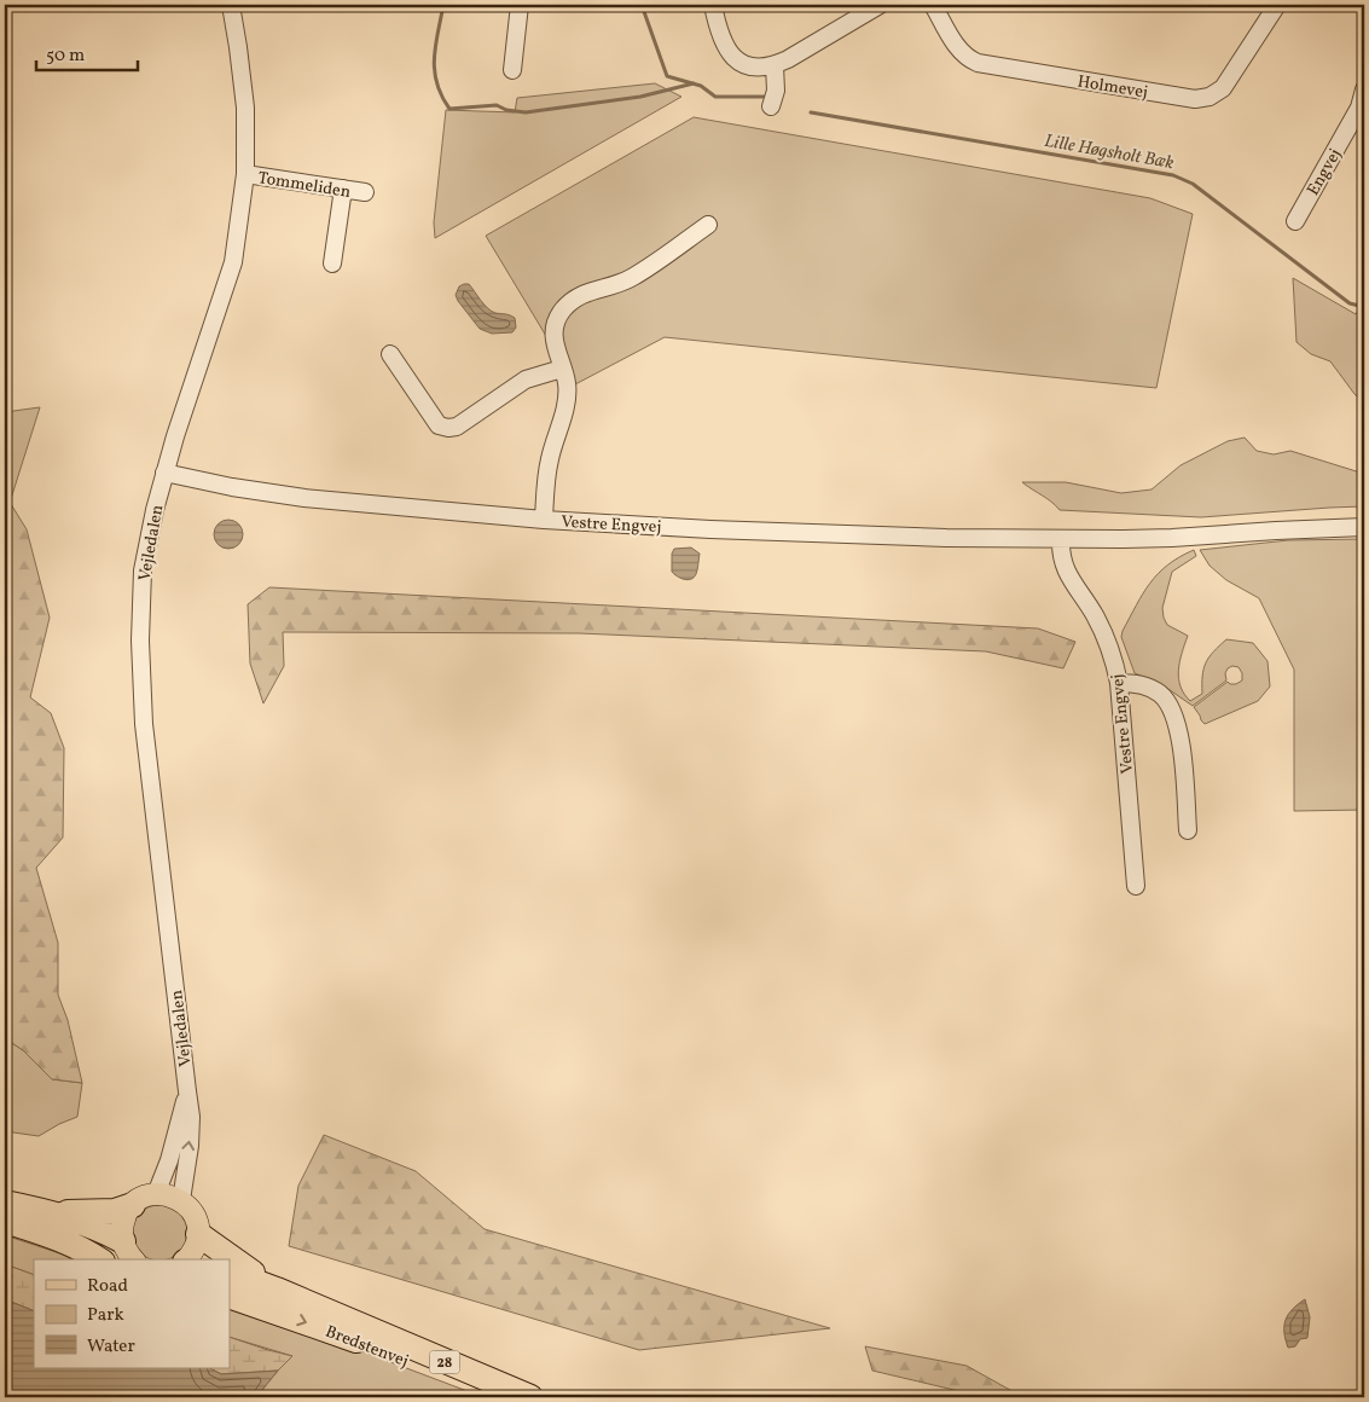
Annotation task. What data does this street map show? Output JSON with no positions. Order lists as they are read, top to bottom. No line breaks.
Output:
{"streets":{"highway":["Bredstenvej","28"],"street":["Holmevej","Engvej","Tommeliden","Vestre Engvej","Vejledalen"]},"crossings":[["Tommeliden","Vejledalen"],["Vestre Engvej","Vejledalen"]],"water":["Lille Høgsholt Bæk"],"legend":["Road","Park","Water"],"scale_bar":"50 m"}
